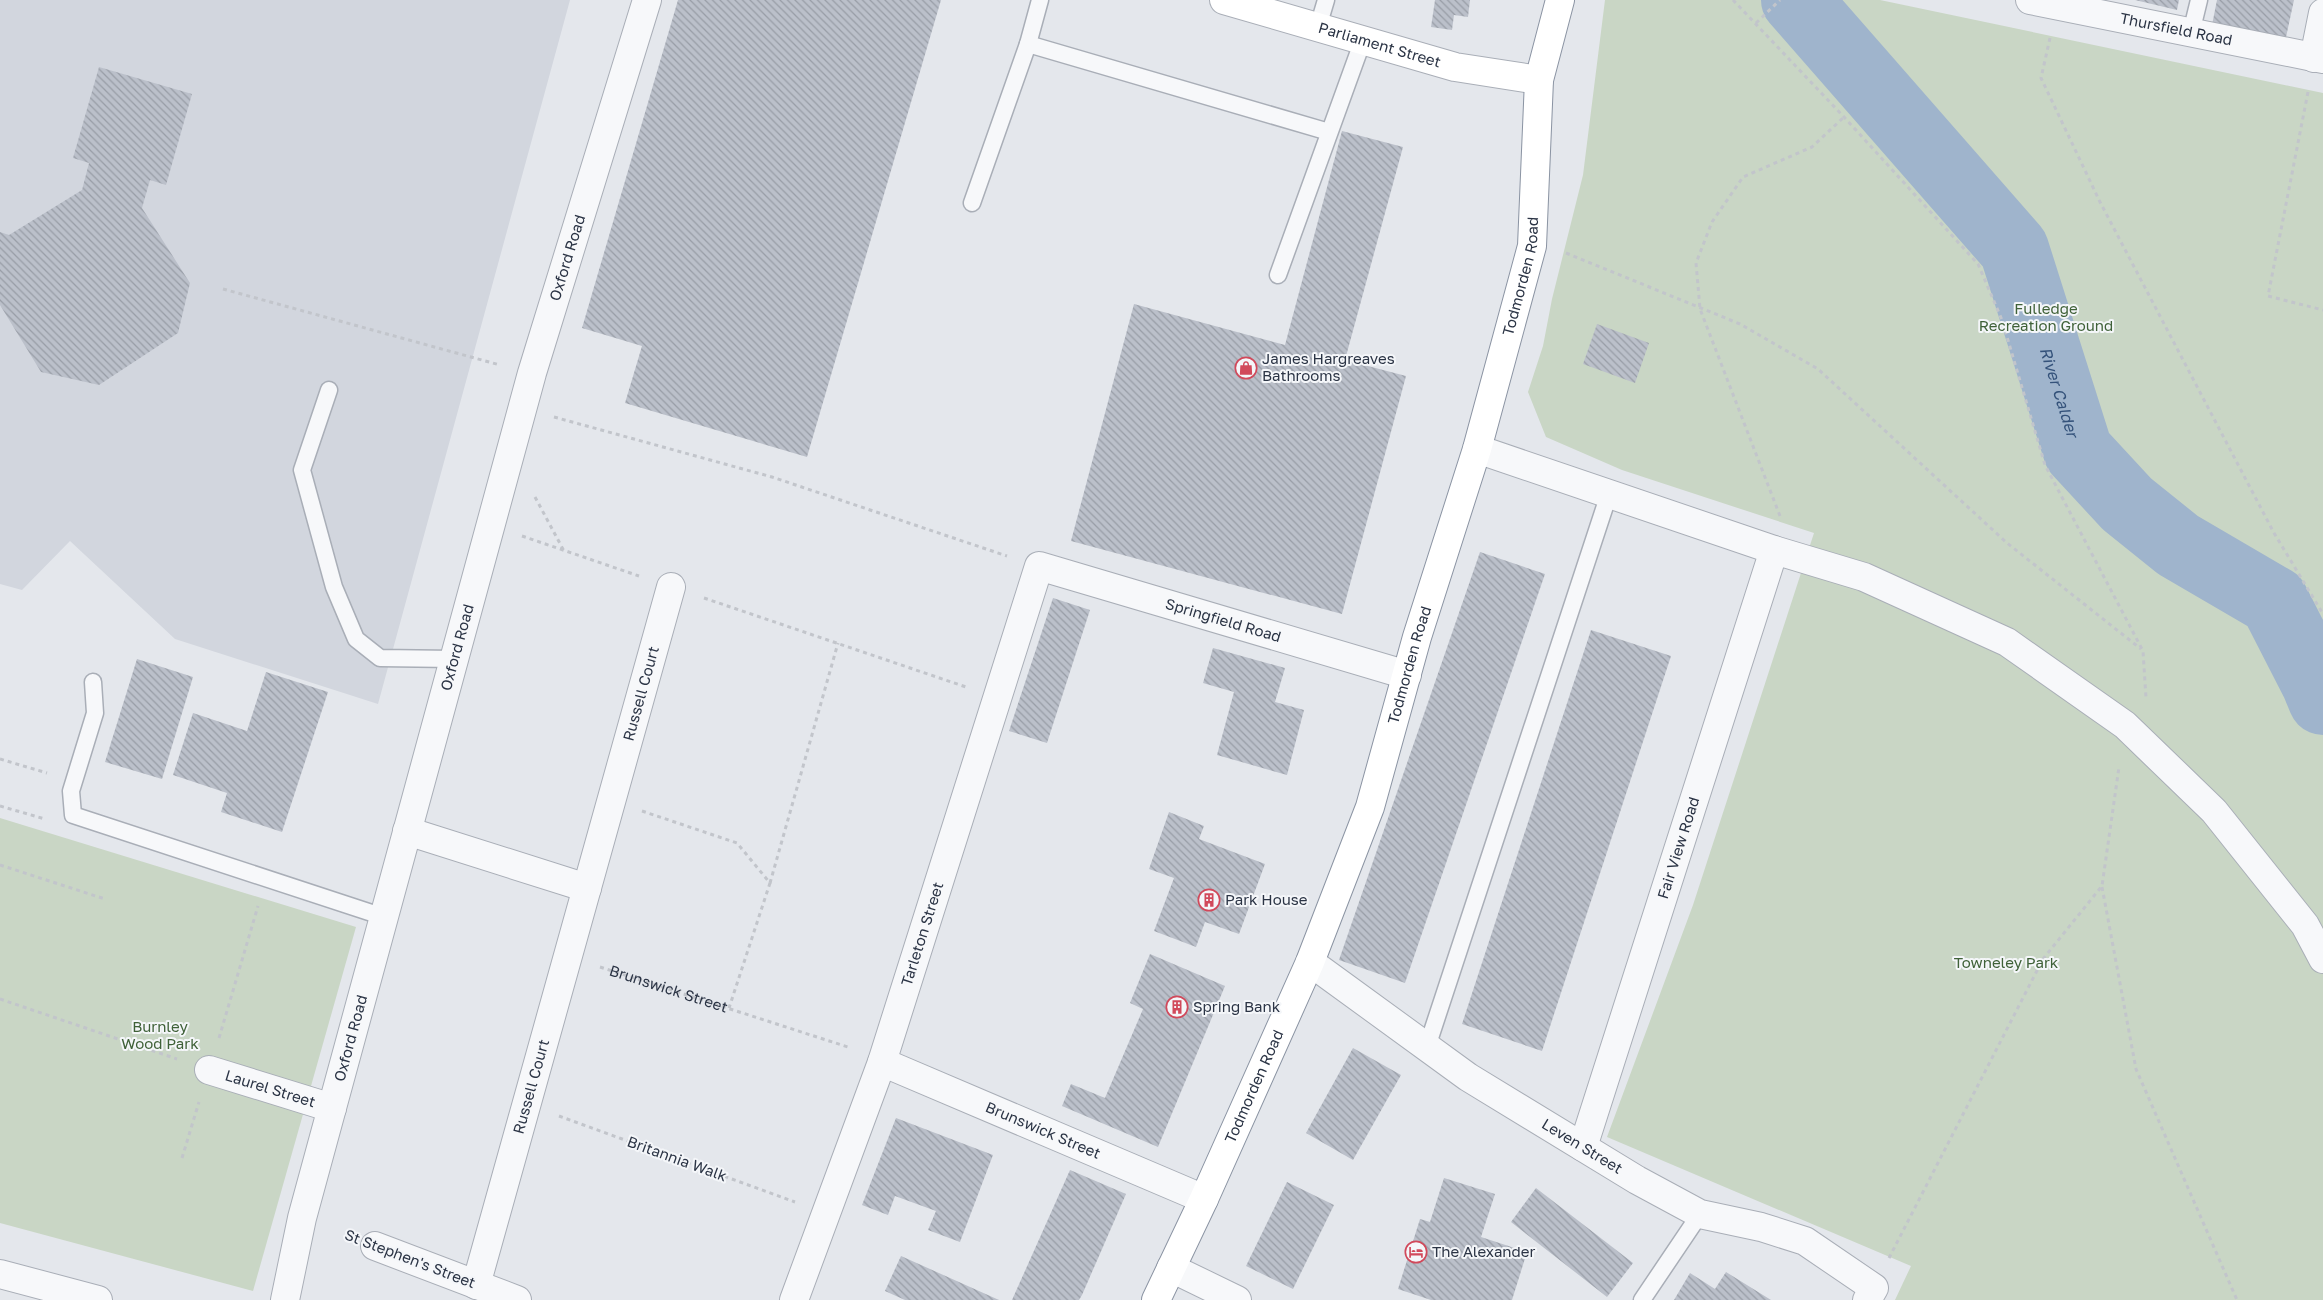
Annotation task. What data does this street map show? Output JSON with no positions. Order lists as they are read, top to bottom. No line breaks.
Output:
{"streets":{"main road":["Parliament Street","Todmorden Road"],"street":["Thursfield Road","Oxford Road","Springfield Road","Russell Court","Fair View Road","Tarleton Street","Brunswick Street","Laurel Street","Leven Street","St Stephen's Street"],"path":["Britannia Walk"]},"crossings":[["Parliament Street","Todmorden Road"],["Oxford Road","Laurel Street"],["Todmorden Road","Springfield Road"],["Todmorden Road","Brunswick Street"],["Todmorden Road","Leven Street"],["Springfield Road","Tarleton Street"],["Russell Court","Brunswick Street"],["Russell Court","Britannia Walk"],["Russell Court","St Stephen's Street"],["Fair View Road","Leven Street"],["Tarleton Street","Brunswick Street"],["Tarleton Street","Britannia Walk"]],"water":["River Calder"],"parks":["Fulledge Recreation Ground","Towneley Park","Burnley Wood Park"],"places":{"shop":["James Hargreaves Bathrooms"],"building":["Park House","Spring Bank"],"hotel":["The Alexander"]}}
